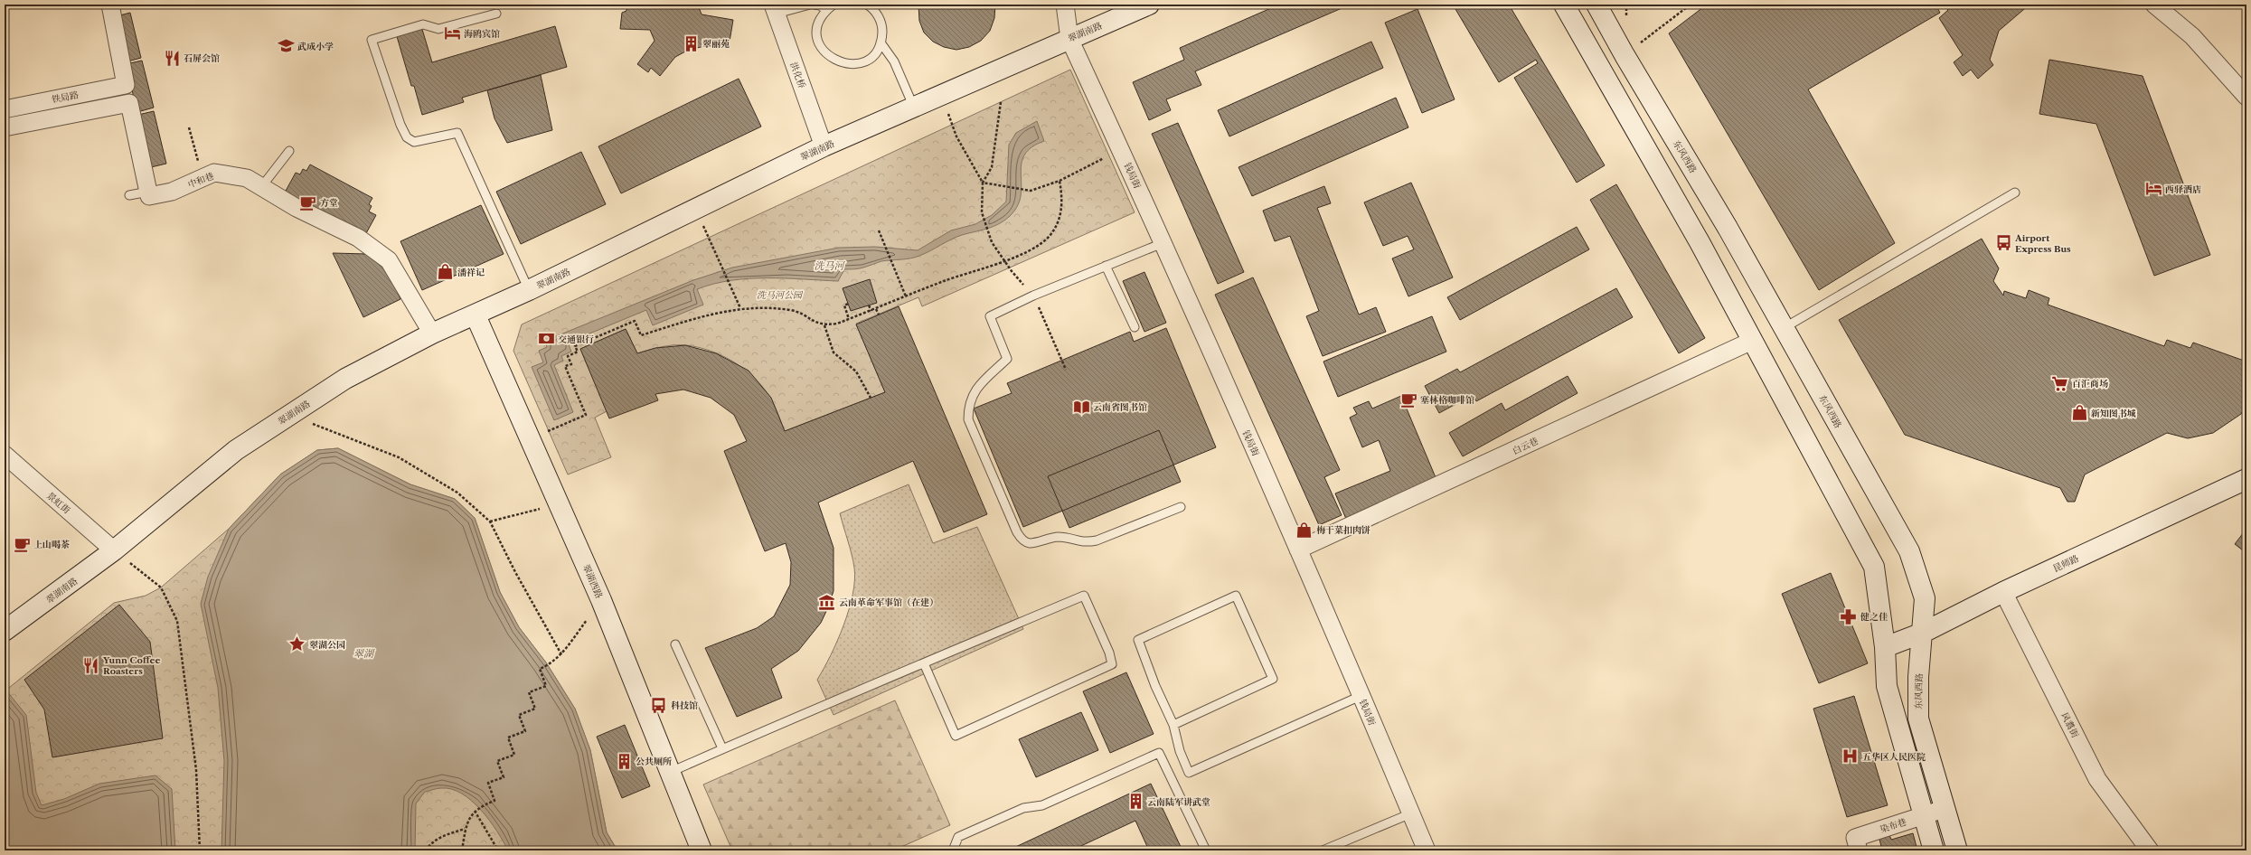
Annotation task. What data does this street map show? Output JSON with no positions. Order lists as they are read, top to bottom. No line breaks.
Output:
{"streets":{"street":["翠湖南路","洪化桥","铁局路","东风西路","钱局街","中和巷","白云巷","景虹街","昆师路","翠湖西路","风翥街","染布巷"]},"crossings":[["翠湖南路","洪化桥"],["翠湖南路","钱局街"],["翠湖南路","中和巷"],["翠湖南路","景虹街"],["翠湖南路","翠湖西路"],["东风西路","昆师路"],["东风西路","染布巷"],["钱局街","白云巷"],["昆师路","风翥街"]],"water":["洗马河","翠湖"],"parks":["洗马河公园"],"places":{"hotel":["海鸥宾馆","西驿酒店"],"building":["翠丽苑","公共厕所","云南陆军讲武堂"],"school or university":["武成小学"],"restaurant":["石屏会馆","Yunn Coffee Roasters"],"cafe":["方堂","塞林格咖啡馆","上山喝茶"],"bus stop":["Airport Express Bus","科技馆"],"shop":["潘祥记","新知图书城","梅干菜扣肉饼"],"bank":["交通银行"],"supermarket":["百汇商场"],"library":["云南省图书馆"],"museum":["云南革命军事馆（在建）"],"pharmacy":["健之佳"],"place":["翠湖公园"],"hospital":["五华区人民医院"]}}
